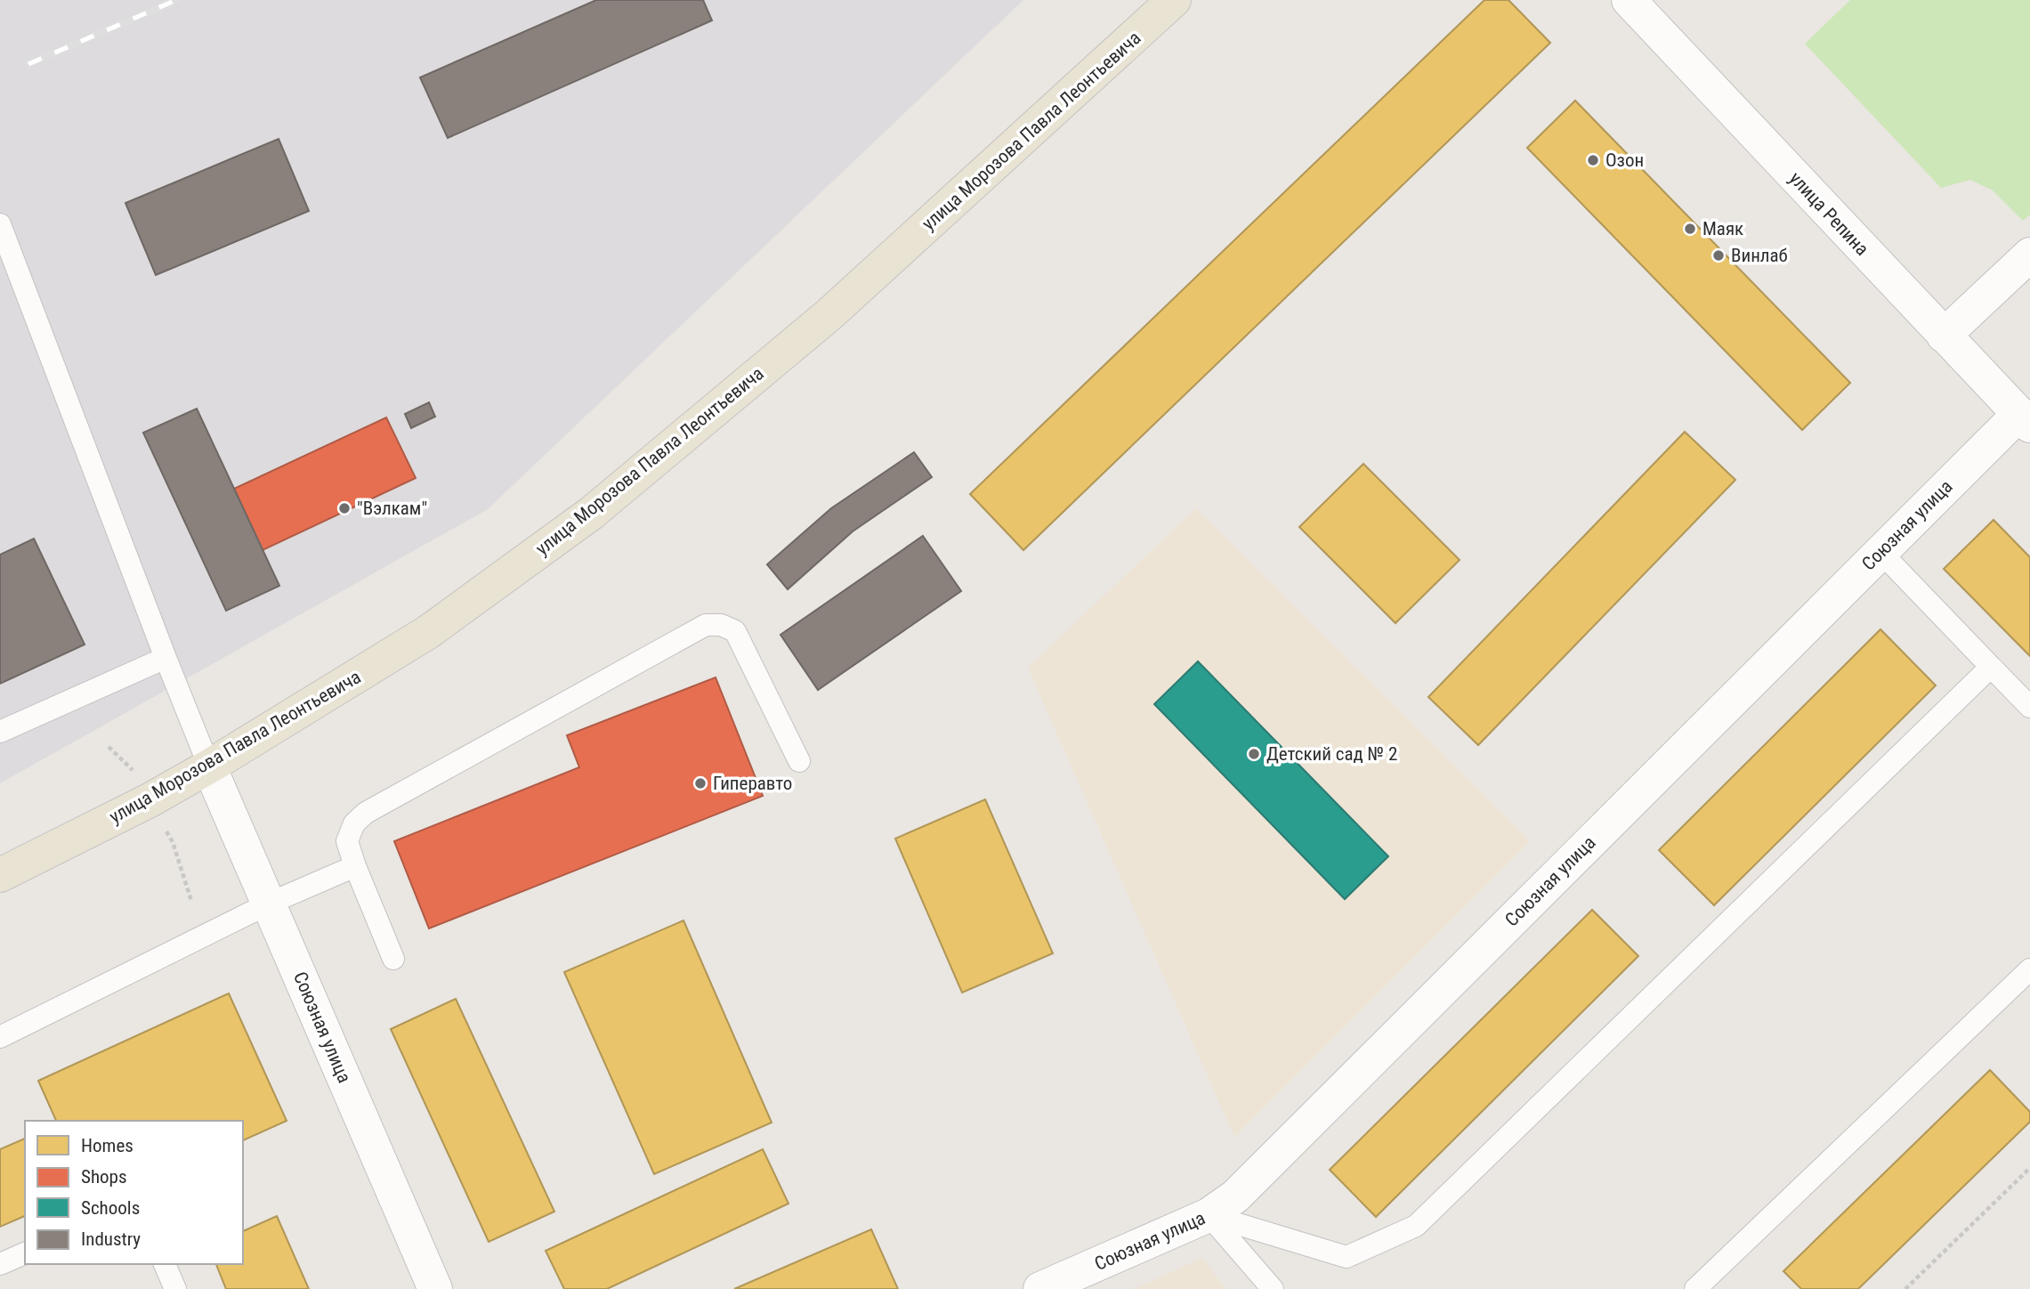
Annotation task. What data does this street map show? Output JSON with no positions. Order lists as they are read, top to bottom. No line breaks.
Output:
{"streets":{"main road":["улица Морозова Павла Леонтьевича"],"street":["улица Репина","Союзная улица"]},"crossings":[["улица Морозова Павла Леонтьевича","Союзная улица"],["улица Репина","Союзная улица"]],"places":["Озон","Маяк","Винлаб","\"Вэлкам\"","Детский сад № 2","Гиперавто"],"legend":["Homes","Shops","Schools","Industry"]}
